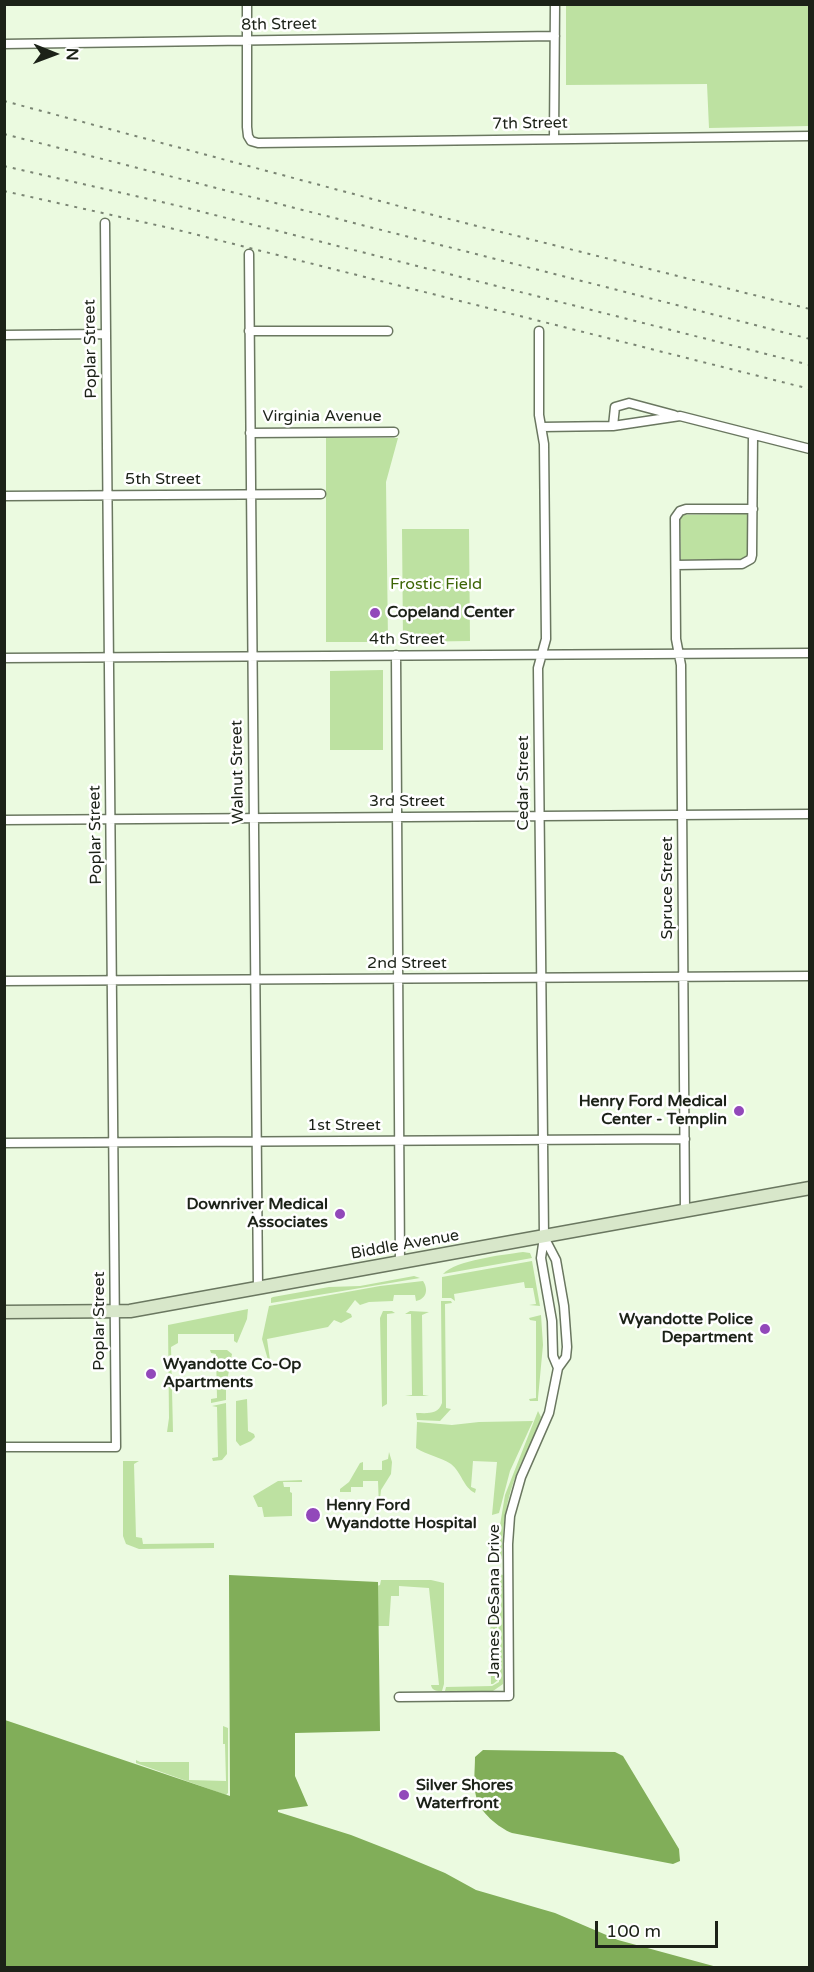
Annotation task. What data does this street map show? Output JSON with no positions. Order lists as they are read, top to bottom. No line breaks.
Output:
{"streets":{"main road":["Biddle Avenue"],"street":["8th Street","7th Street","Poplar Street","Virginia Avenue","5th Street","4th Street","Walnut Street","Cedar Street","3rd Street","Spruce Street","2nd Street","1st Street","James DeSana Drive"]},"crossings":[["8th Street","7th Street"],["Poplar Street","5th Street"],["Poplar Street","4th Street"],["Poplar Street","3rd Street"],["Poplar Street","2nd Street"],["Poplar Street","1st Street"],["Poplar Street","Biddle Avenue"],["Virginia Avenue","Walnut Street"],["5th Street","Walnut Street"],["4th Street","Walnut Street"],["4th Street","Cedar Street"],["4th Street","Spruce Street"],["Walnut Street","3rd Street"],["Walnut Street","2nd Street"],["Walnut Street","1st Street"],["Walnut Street","Biddle Avenue"],["Cedar Street","3rd Street"],["Cedar Street","2nd Street"],["Cedar Street","1st Street"],["Cedar Street","Biddle Avenue"],["Cedar Street","James DeSana Drive"],["3rd Street","Spruce Street"],["Spruce Street","2nd Street"],["Spruce Street","1st Street"],["Spruce Street","Biddle Avenue"],["Biddle Avenue","James DeSana Drive"]],"parks":["Frostic Field"],"places":["Copeland Center","Henry Ford Medical Center - Templin","Downriver Medical Associates","Wyandotte Police Department","Wyandotte Co-Op Apartments","Henry Ford Wyandotte Hospital","Silver Shores Waterfront"],"scale_bar":"100 m","north":"right"}
